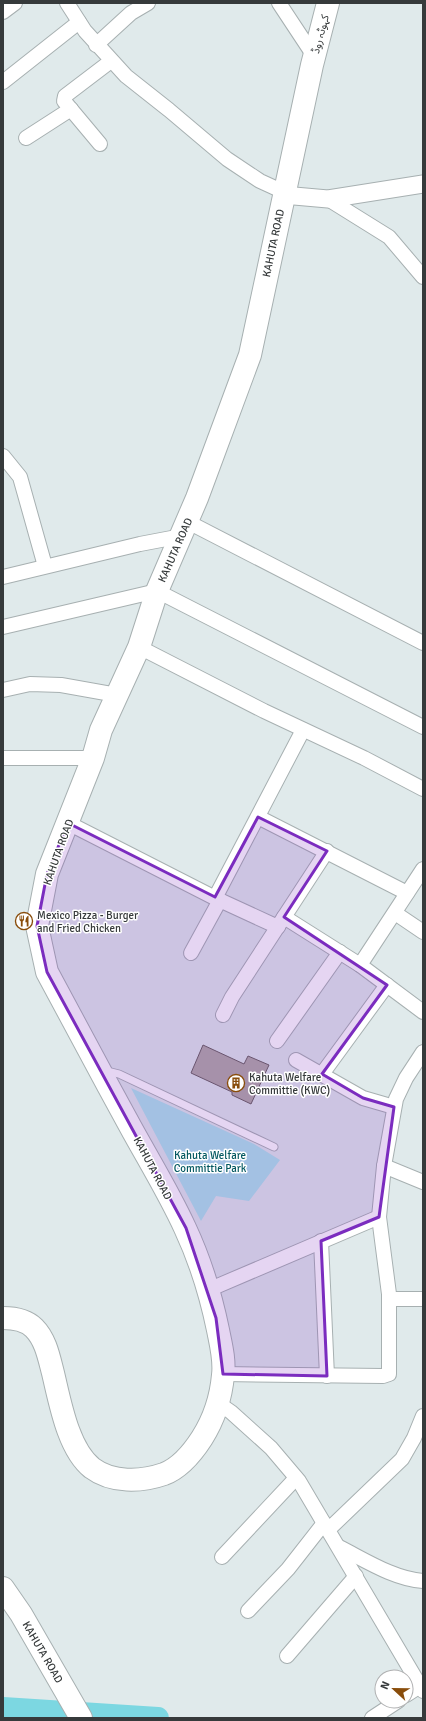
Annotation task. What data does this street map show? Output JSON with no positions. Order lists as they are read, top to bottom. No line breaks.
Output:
{"streets":{"highway":["کہوٹہ روڈ","KAHUTA ROAD"]},"crossings":[["کہوٹہ روڈ","KAHUTA ROAD"]],"parks":["Kahuta Welfare Committie Park"],"places":{"restaurant":["Mexico Pizza - Burger and Fried Chicken"],"building":["Kahuta Welfare Committie (KWC)"]},"north":"left"}
